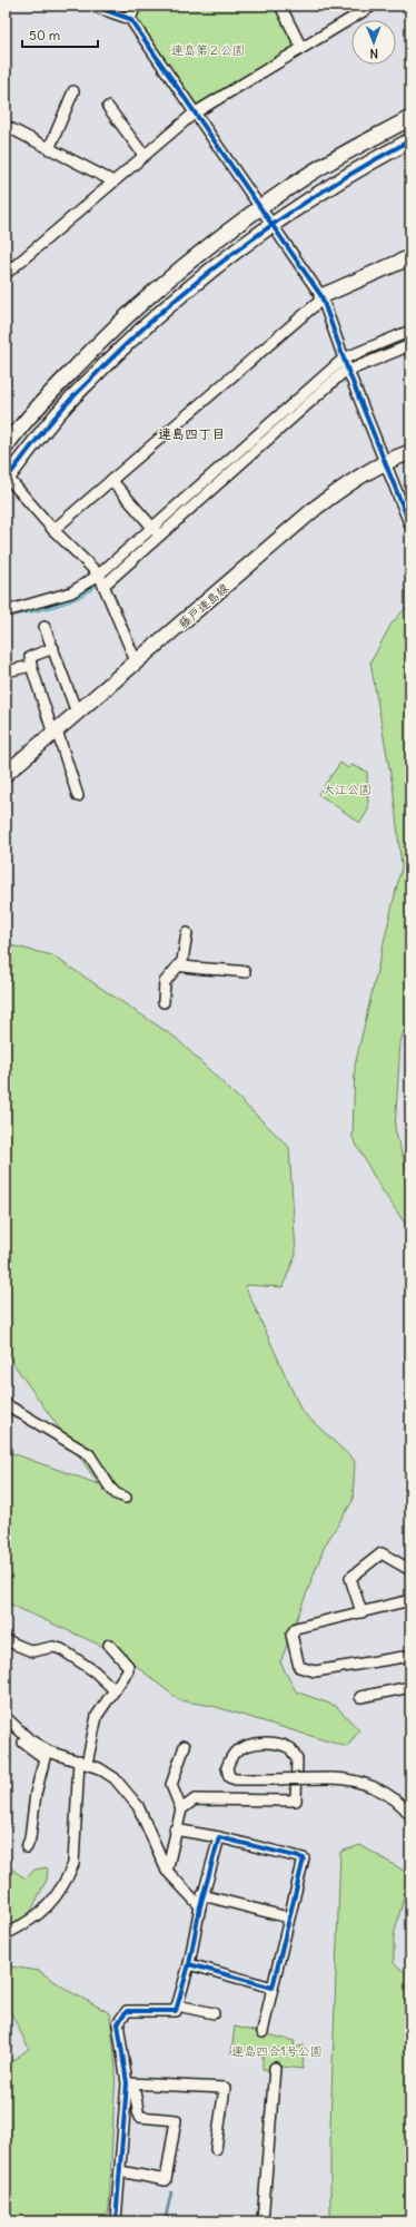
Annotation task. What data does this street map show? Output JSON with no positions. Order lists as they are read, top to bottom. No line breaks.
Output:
{"streets":{"street":["藤戸連島線"]},"districts":["連島四丁目"],"parks":["連島第２公園","大江公園","連島四合1号公園"],"scale_bar":"50 m","north":"bottom"}
